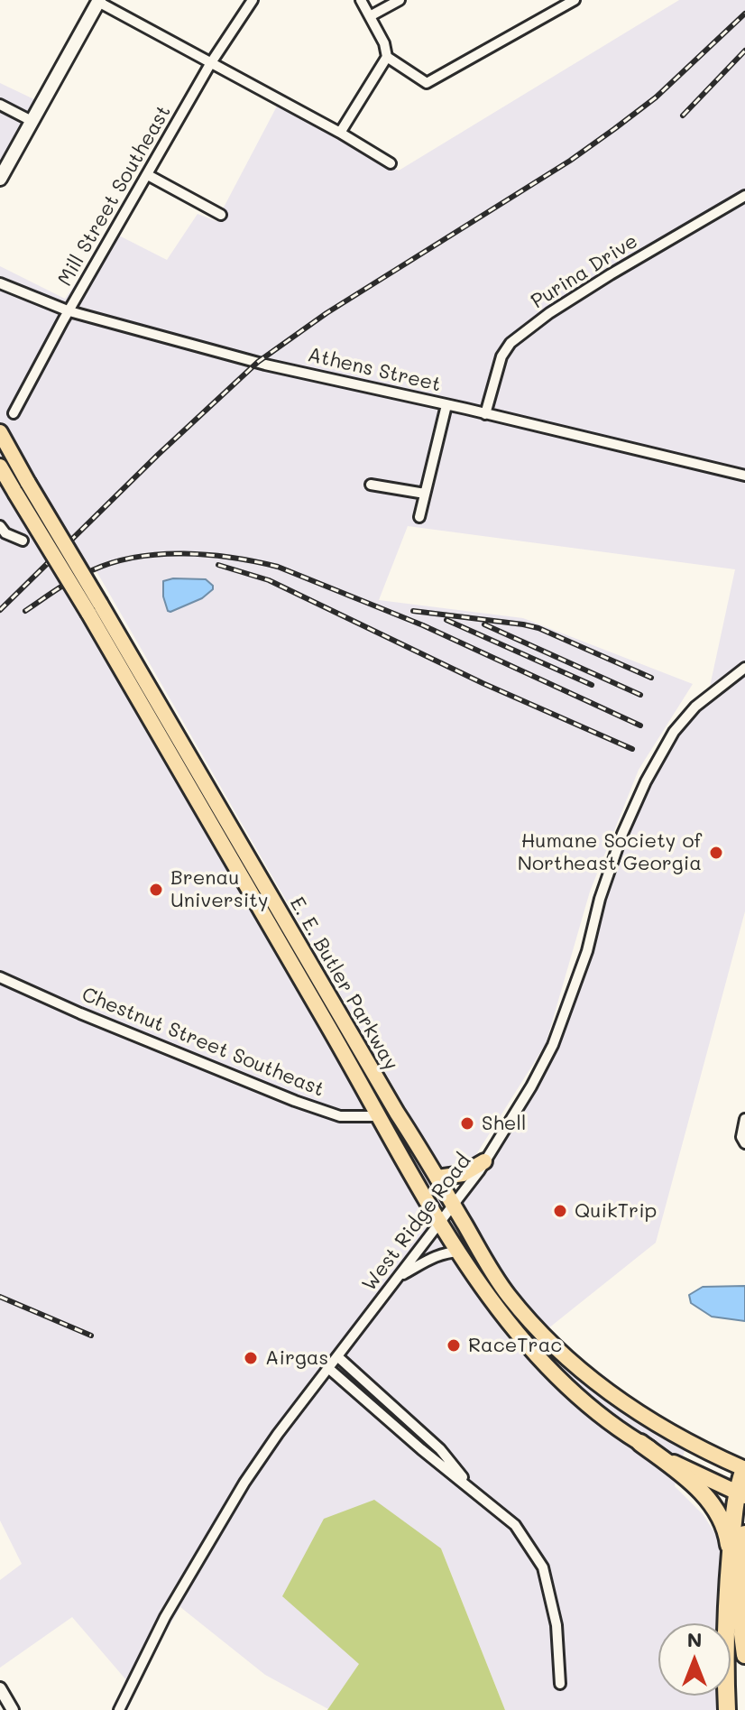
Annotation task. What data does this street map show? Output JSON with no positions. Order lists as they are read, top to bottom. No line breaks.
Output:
{"streets":{"main road":["E. E. Butler Parkway"],"street":["Mill Street Southeast","Purina Drive","Athens Street","Chestnut Street Southeast","West Ridge Road"]},"crossings":[["Mill Street Southeast","Athens Street"],["Purina Drive","Athens Street"],["E. E. Butler Parkway","Chestnut Street Southeast"],["E. E. Butler Parkway","West Ridge Road"]],"places":["Humane Society of Northeast Georgia","Brenau University","Shell","QuikTrip","RaceTrac","Airgas"],"north":"top"}
